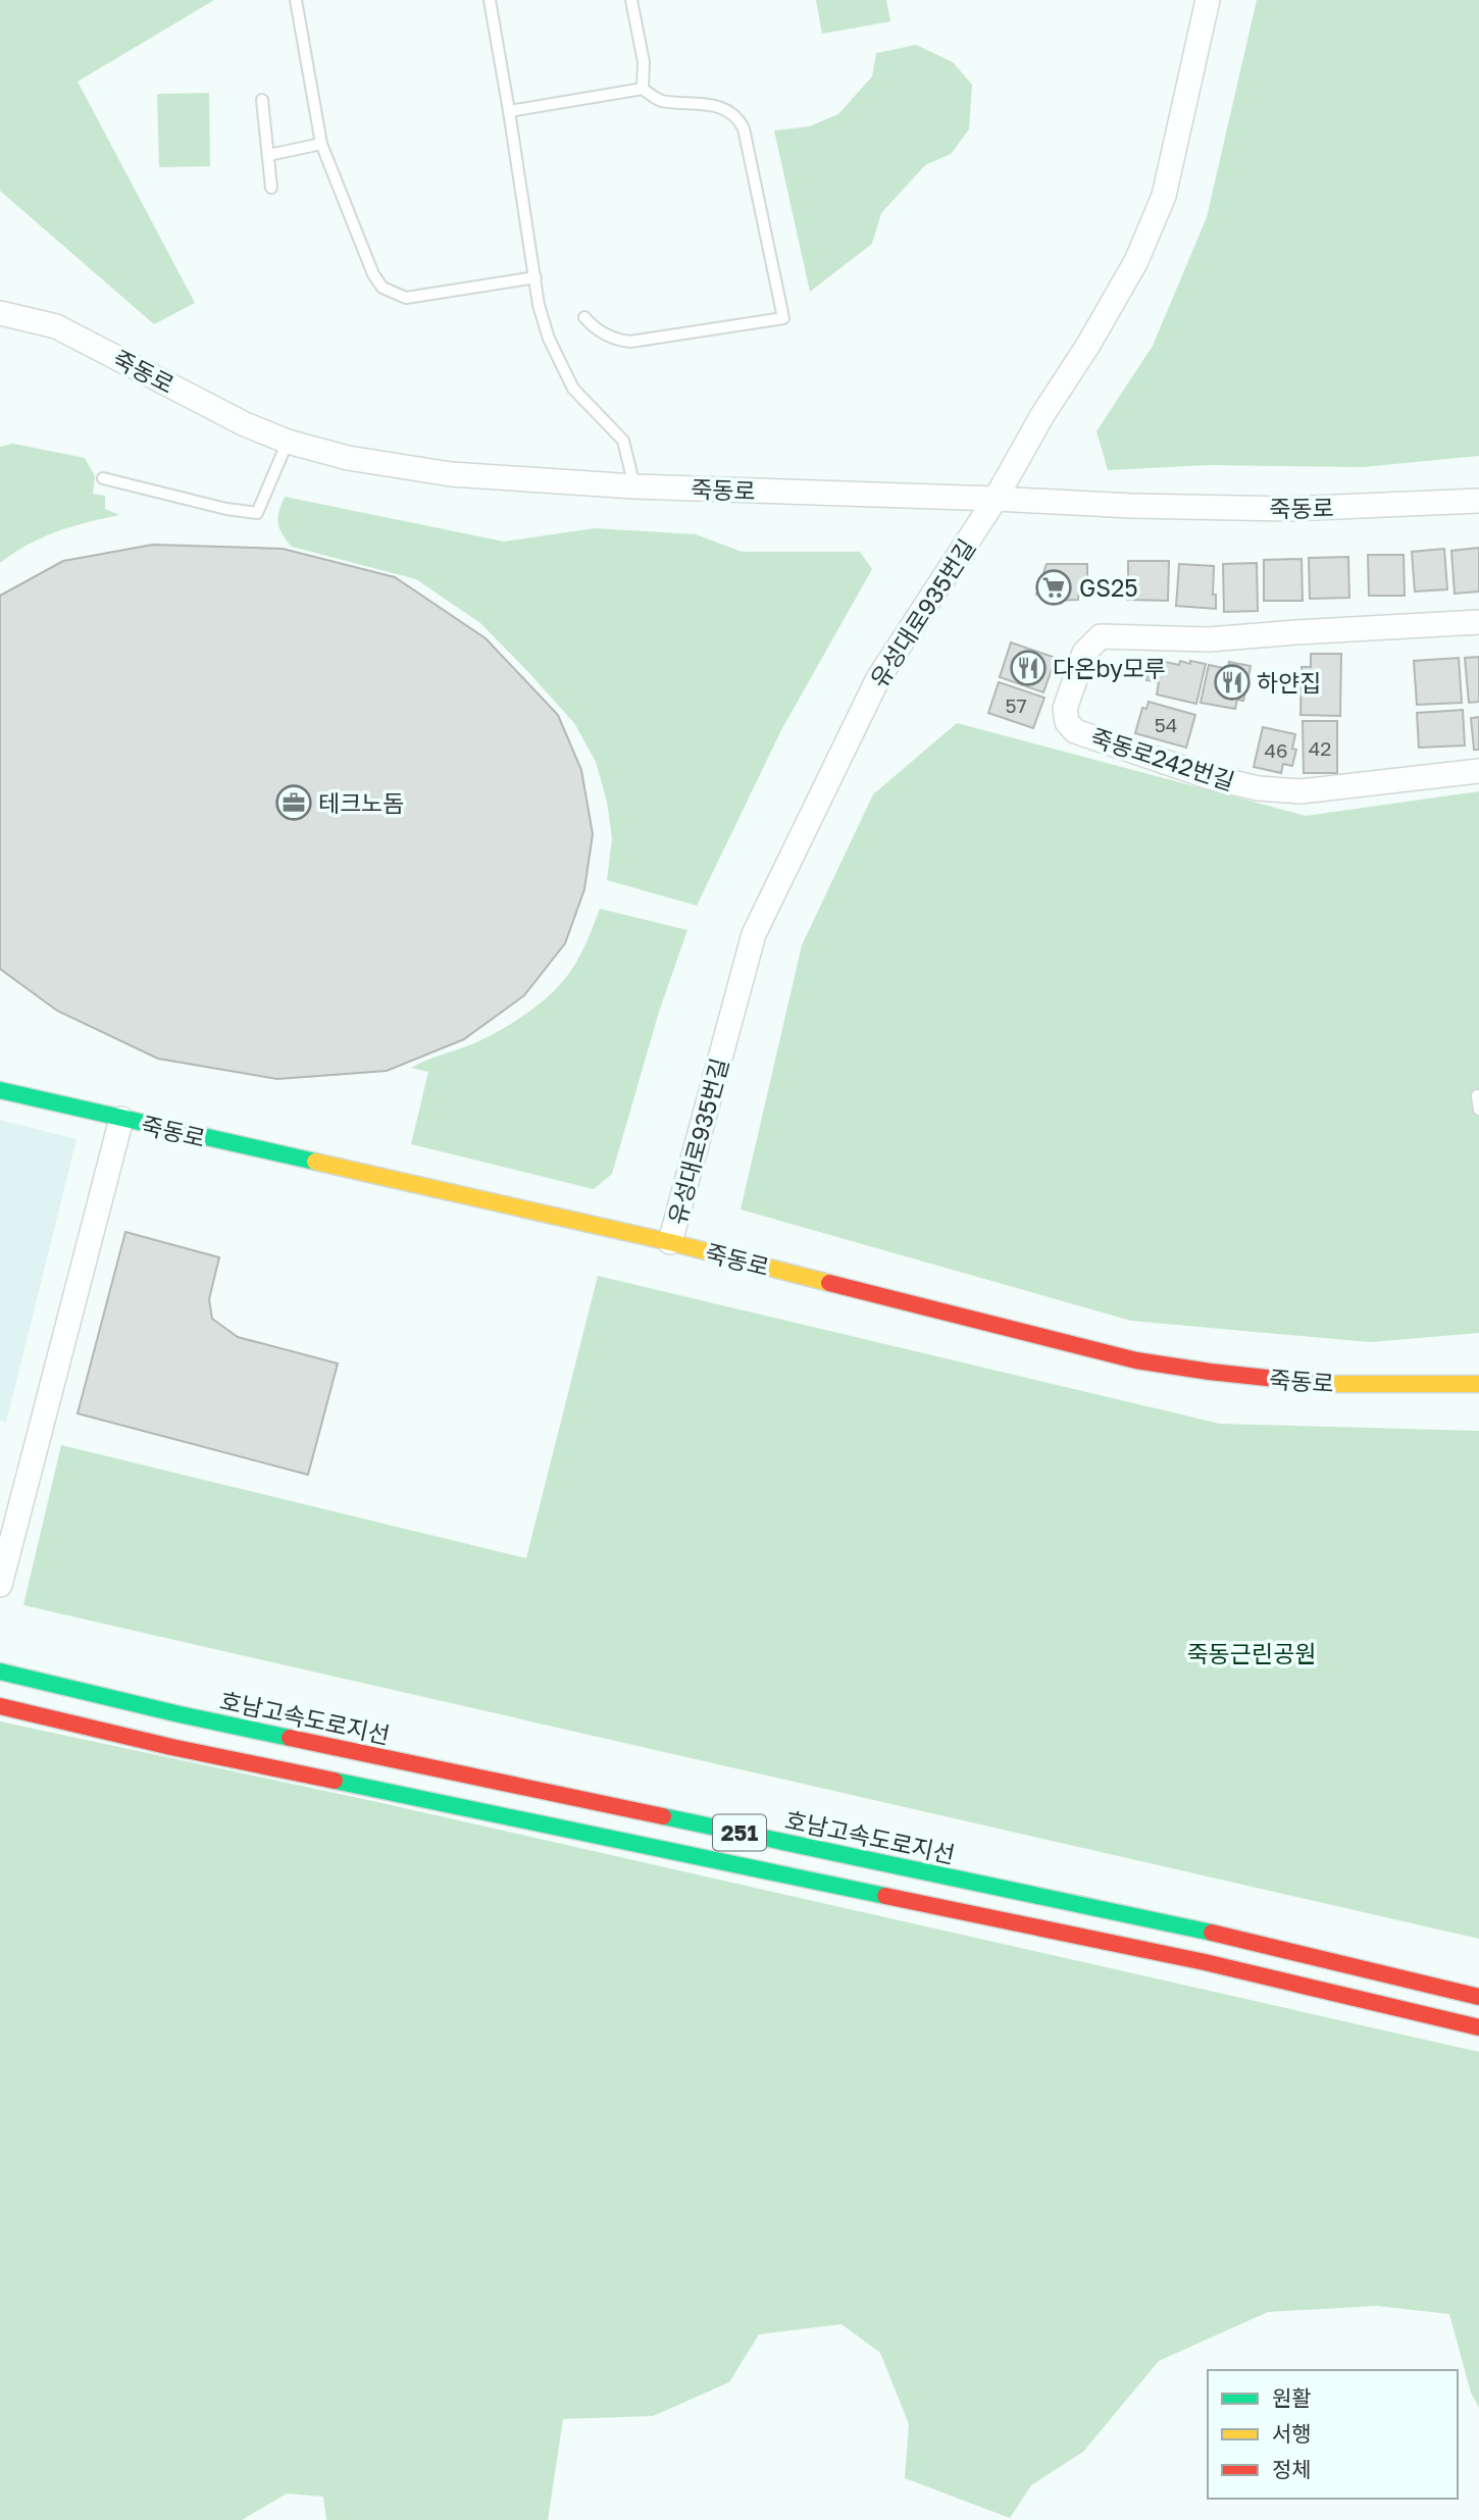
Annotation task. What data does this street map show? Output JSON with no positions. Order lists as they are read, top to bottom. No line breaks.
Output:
{"streets":{"main road":["죽동로","호남고속도로지선","251"],"street":["유성대로935번길","죽동로242번길"]},"crossings":[["죽동로","유성대로935번길"]],"parks":["죽동근린공원"],"places":{"supermarket":["GS25"],"restaurant":["다온by모루","하얀집"],"office":["테크노돔"]},"house_numbers":["57","54","42","46"],"legend":["원활","서행","정체"]}
